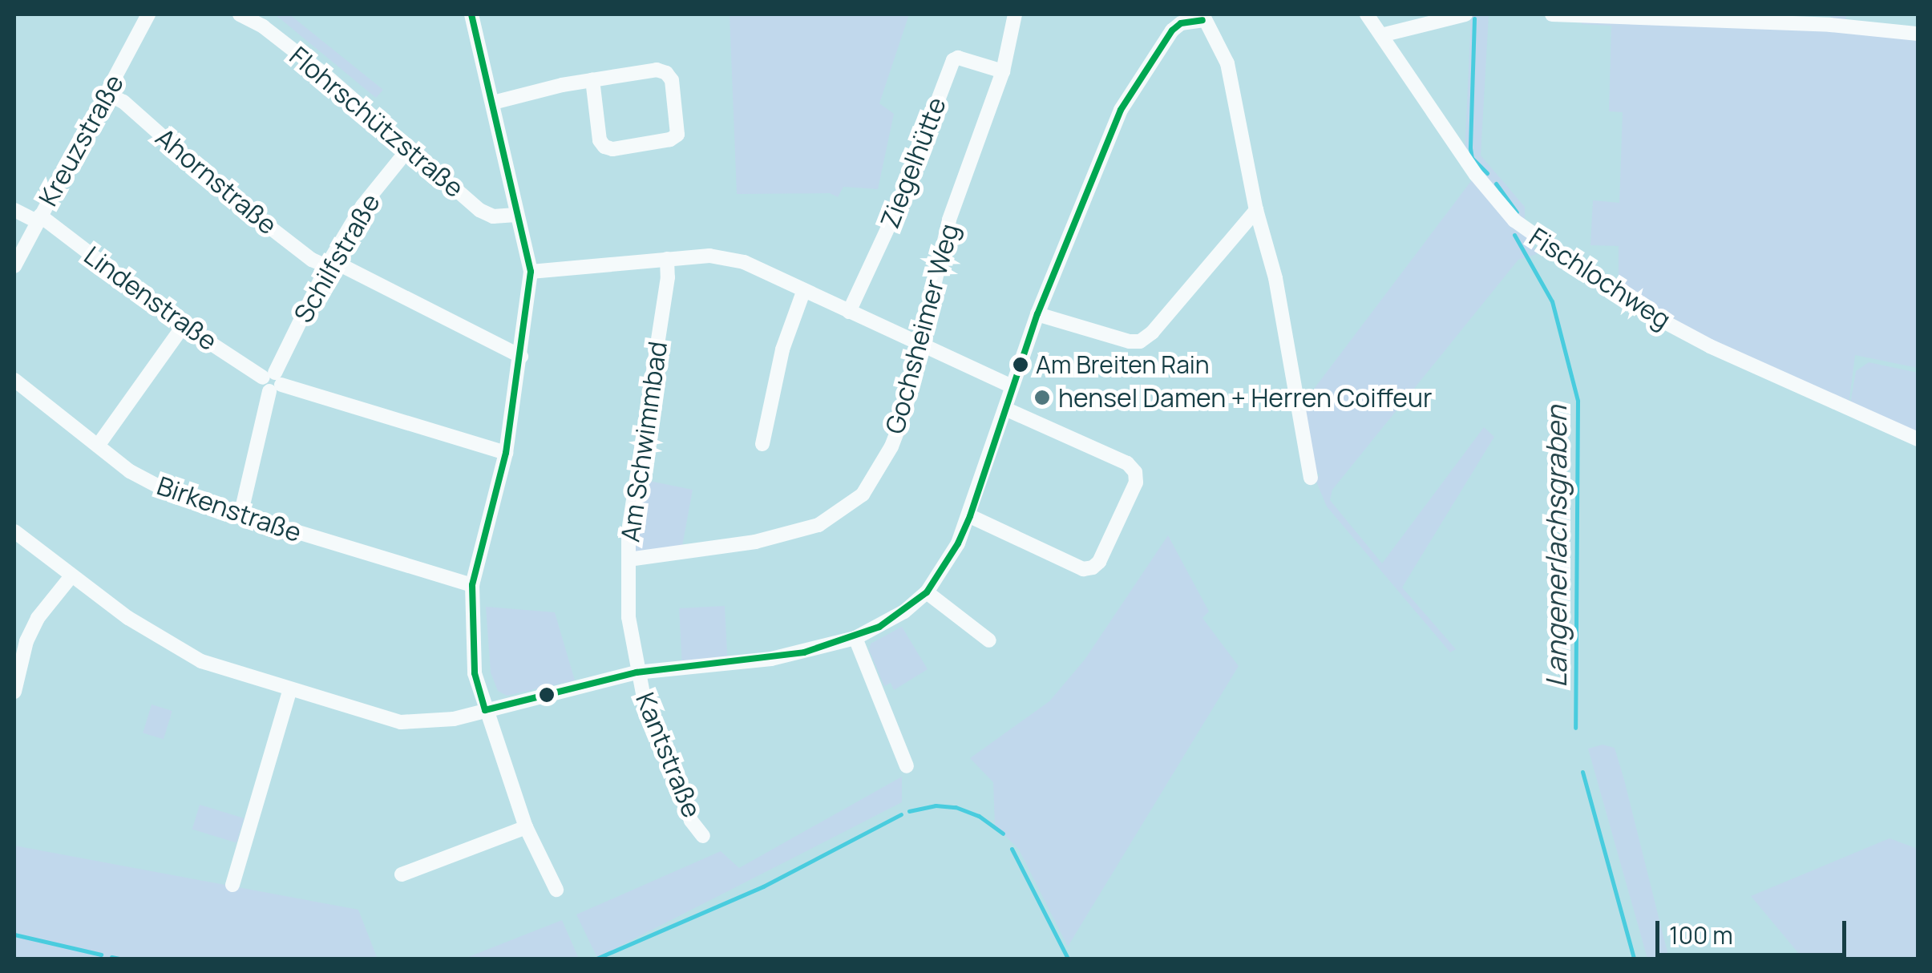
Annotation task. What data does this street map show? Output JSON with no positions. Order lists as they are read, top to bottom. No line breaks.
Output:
{"streets":{"street":["Flohrschützstraße","Kreuzstraße","Ziegelhütte","Ahornstraße","Schilfstraße","Fischlochweg","Lindenstraße","Gochsheimer Weg","Am Schwimmbad","Birkenstraße","Kantstraße"]},"crossings":[["Flohrschützstraße","Schilfstraße"],["Kreuzstraße","Ahornstraße"],["Kreuzstraße","Lindenstraße"],["Ziegelhütte","Gochsheimer Weg"],["Ahornstraße","Schilfstraße"],["Schilfstraße","Lindenstraße"],["Schilfstraße","Birkenstraße"],["Gochsheimer Weg","Am Schwimmbad"],["Am Schwimmbad","Kantstraße"]],"water":["Langenerlachsgraben"],"places":["Am Breiten Rain","hensel Damen + Herren Coiffeur"],"scale_bar":"100 m"}
